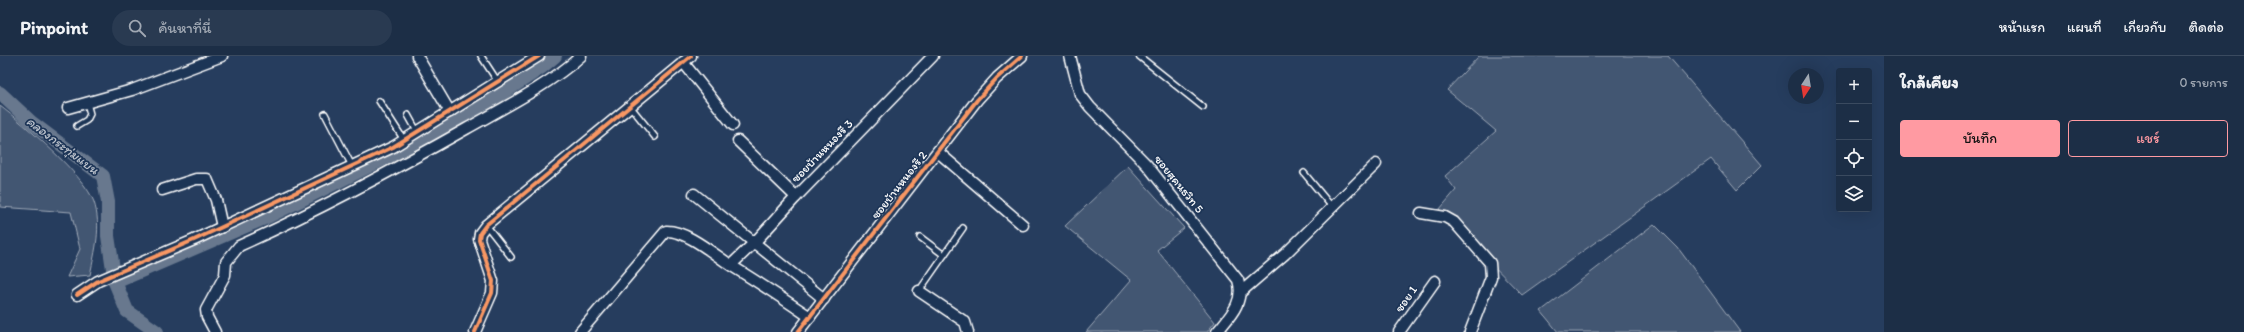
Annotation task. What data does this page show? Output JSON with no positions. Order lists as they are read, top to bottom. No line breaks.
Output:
{"streets":{"street":["ซอยบ้านหนองรี 3","ซอยสุคนธวิท 5","ซอยบ้านหนองรี 2","ซอย 1"]},"water":["คลองกระทุ่มแบน"],"north":"bottom","page":{"header":"Pinpoint","search":"ค้นหาที่นี่","nav":["หน้าแรก","แผนที่","เกี่ยวกับ","ติดต่อ"],"heading":["ใกล้เคียง","0 รายการ"],"map_buttons":["+","−"],"buttons":["บันทึก","แชร์"]}}
